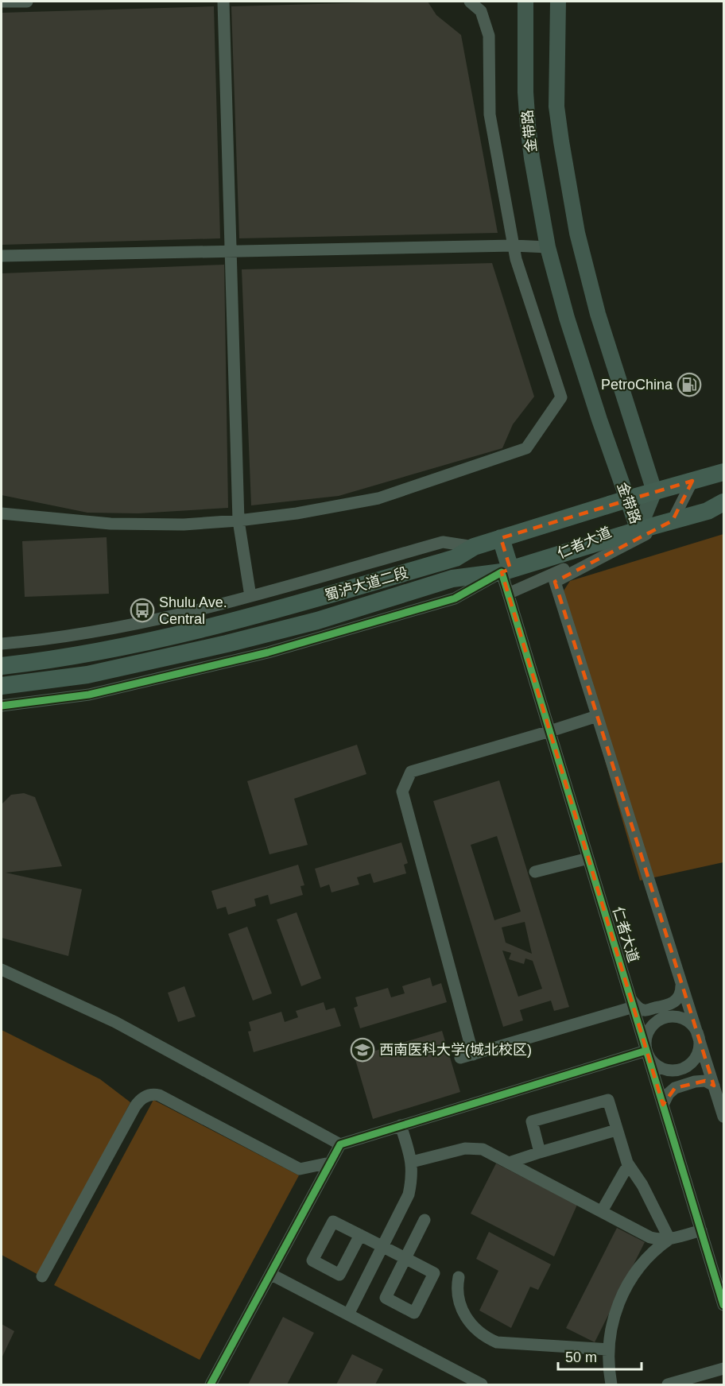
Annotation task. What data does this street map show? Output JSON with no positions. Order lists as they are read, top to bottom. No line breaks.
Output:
{"streets":{"highway":["蜀泸大道二段"],"main road":["金带路"],"street":["仁者大道"]},"crossings":[["金带路","蜀泸大道二段"],["仁者大道","蜀泸大道二段"]],"places":{"fuel station":["PetroChina"],"bus stop":["Shulu Ave. Central"],"school or university":["西南医科大学(城北校区)"]},"scale_bar":"50 m"}
